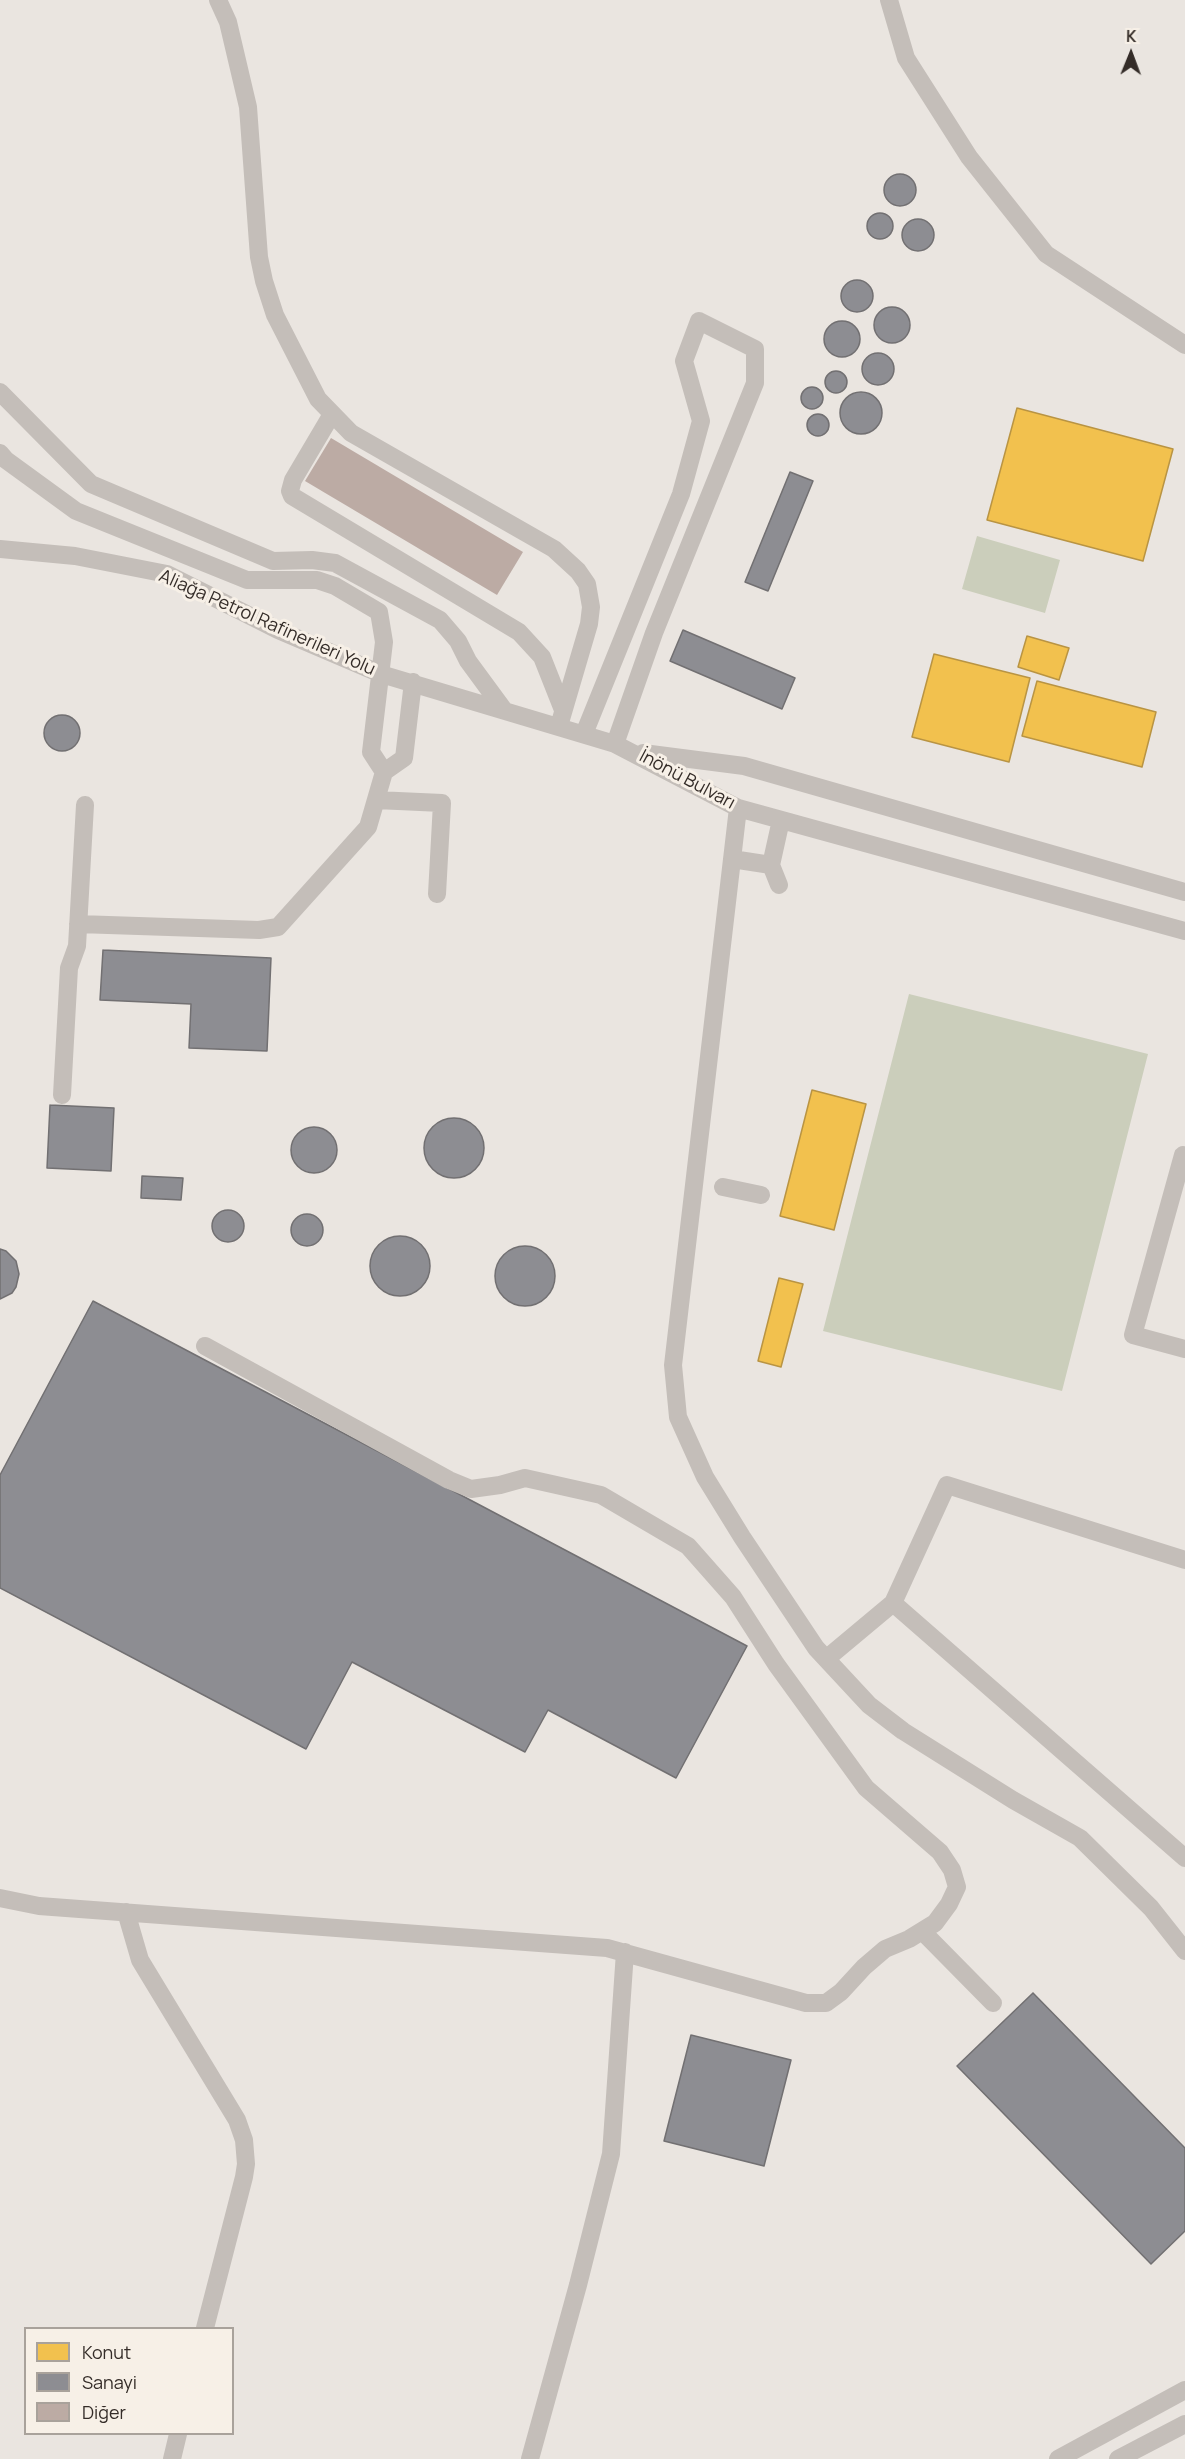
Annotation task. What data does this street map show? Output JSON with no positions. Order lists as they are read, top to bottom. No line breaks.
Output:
{"streets":{"street":["Aliağa Petrol Rafinerileri Yolu","İnönü Bulvarı"]},"crossings":[["Aliağa Petrol Rafinerileri Yolu","İnönü Bulvarı"]],"legend":["Konut","Sanayi","Diğer"],"north":"top"}
